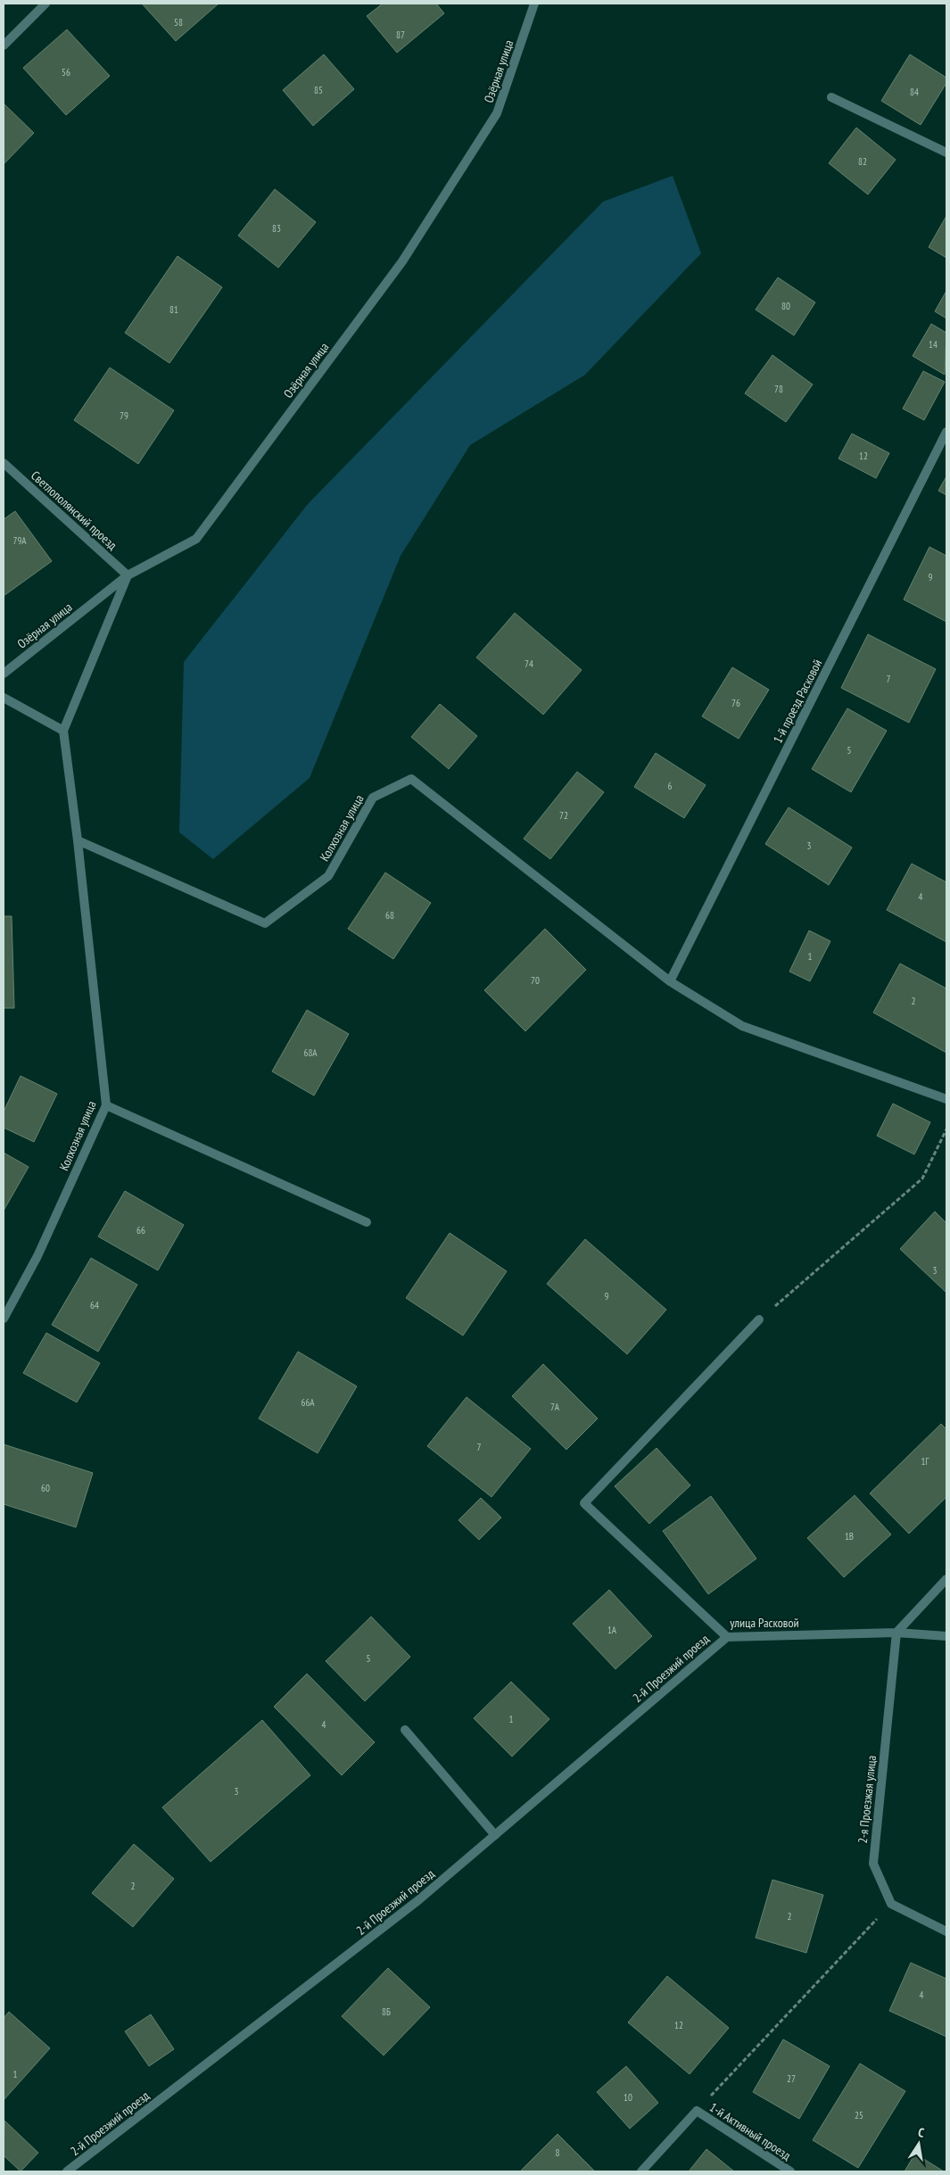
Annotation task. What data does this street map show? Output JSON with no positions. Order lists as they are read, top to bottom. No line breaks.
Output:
{"streets":{"street":["Озёрная улица","Светлополянский проезд","1-й проезд Расковой","Колхозная улица","улица Расковой","2-й Проезжий проезд","2-я Проезжая улица","1-й Активный проезд"]},"crossings":[["Озёрная улица","Светлополянский проезд"],["1-й проезд Расковой","Колхозная улица"],["улица Расковой","2-й Проезжий проезд"],["улица Расковой","2-я Проезжая улица"]],"house_numbers":["58","87","56","85","84","82","83","80","81","14","78","79","12","79А","9","74","7","76","5","6","72","3","4","68","1","70","2","68А","66","3","9","64","66А","7А","7","1Г","60","1В","1А","5","1","4","3","2","2","4","8Б","12","1","27","10","25","8"],"north":"top"}
